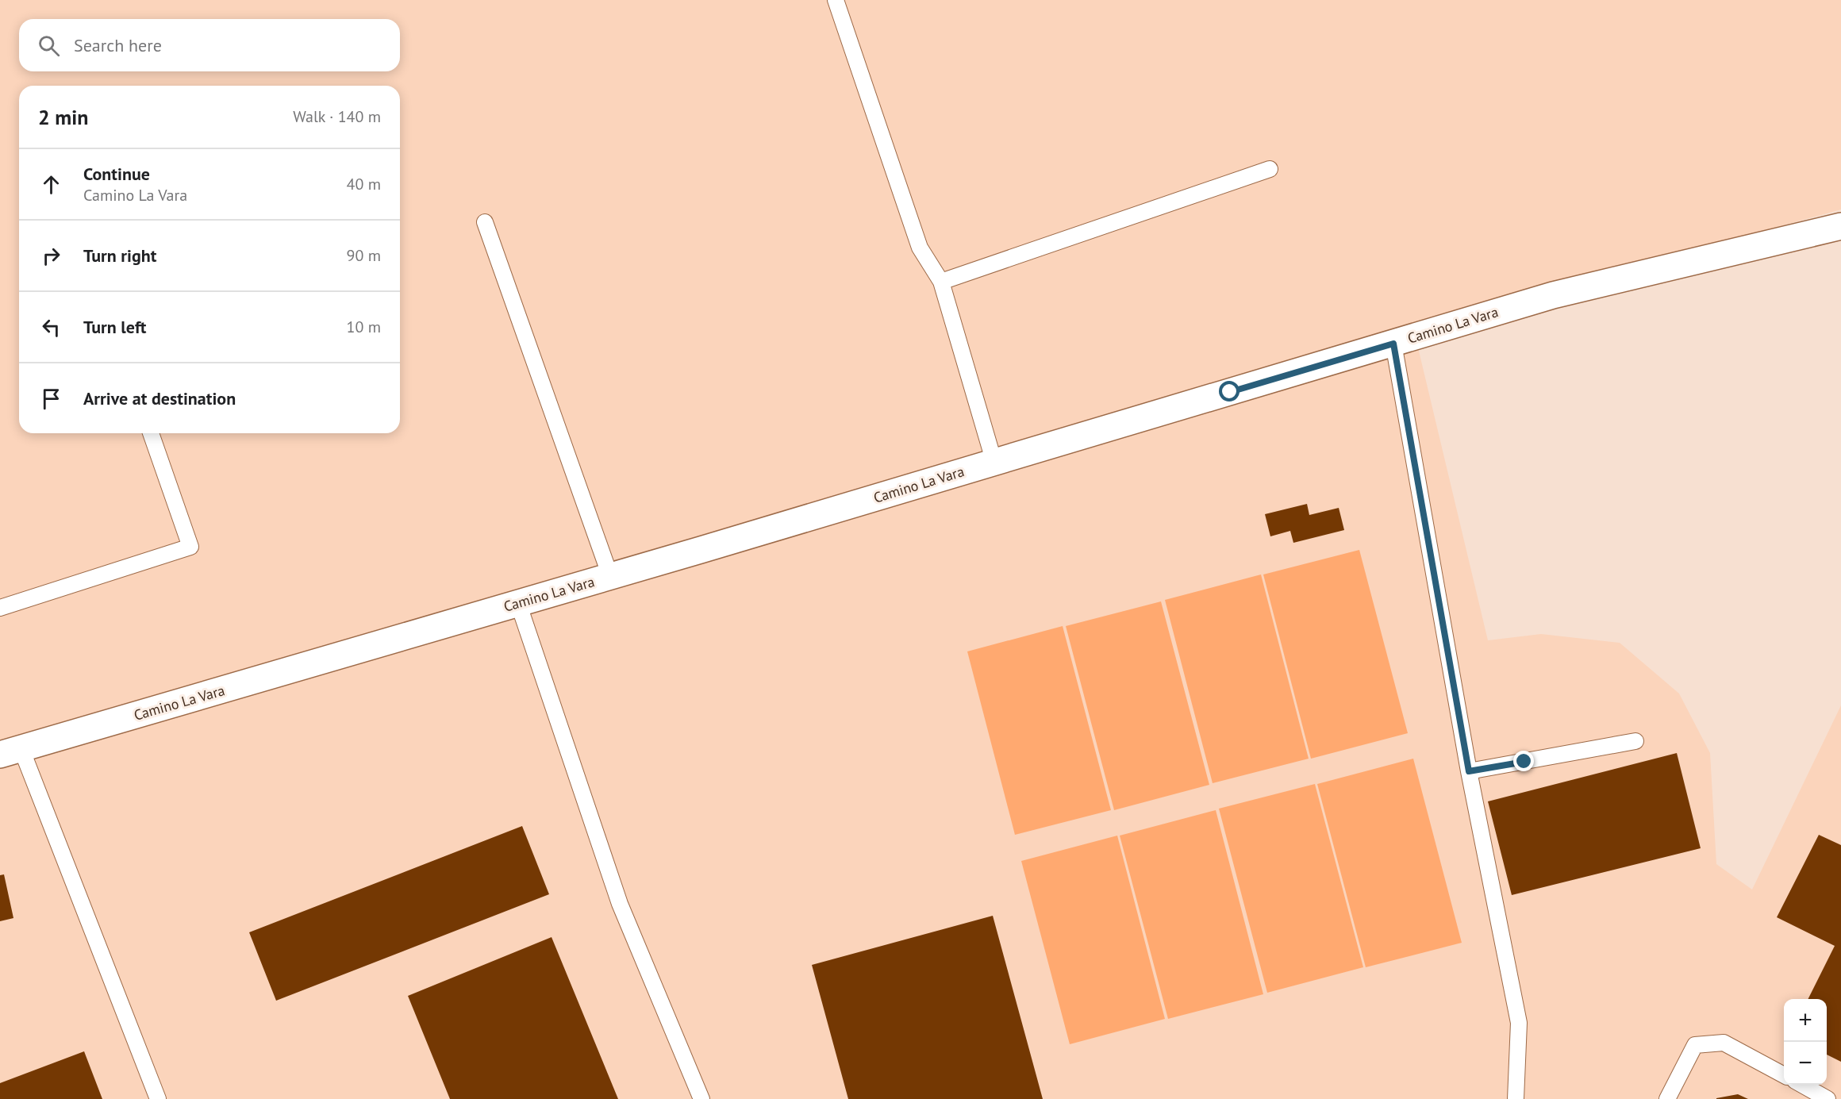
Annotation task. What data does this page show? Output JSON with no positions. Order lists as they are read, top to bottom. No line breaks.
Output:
{"streets":{"street":["Camino La Vara"]},"page":{"search":"Search here","heading":["2 min","Walk · 140 m"],"list":[["Continue","Camino La Vara","40 m"],["Turn right","90 m"],["Turn left","10 m"],"Arrive at destination"],"map_buttons":["+","−"]}}
